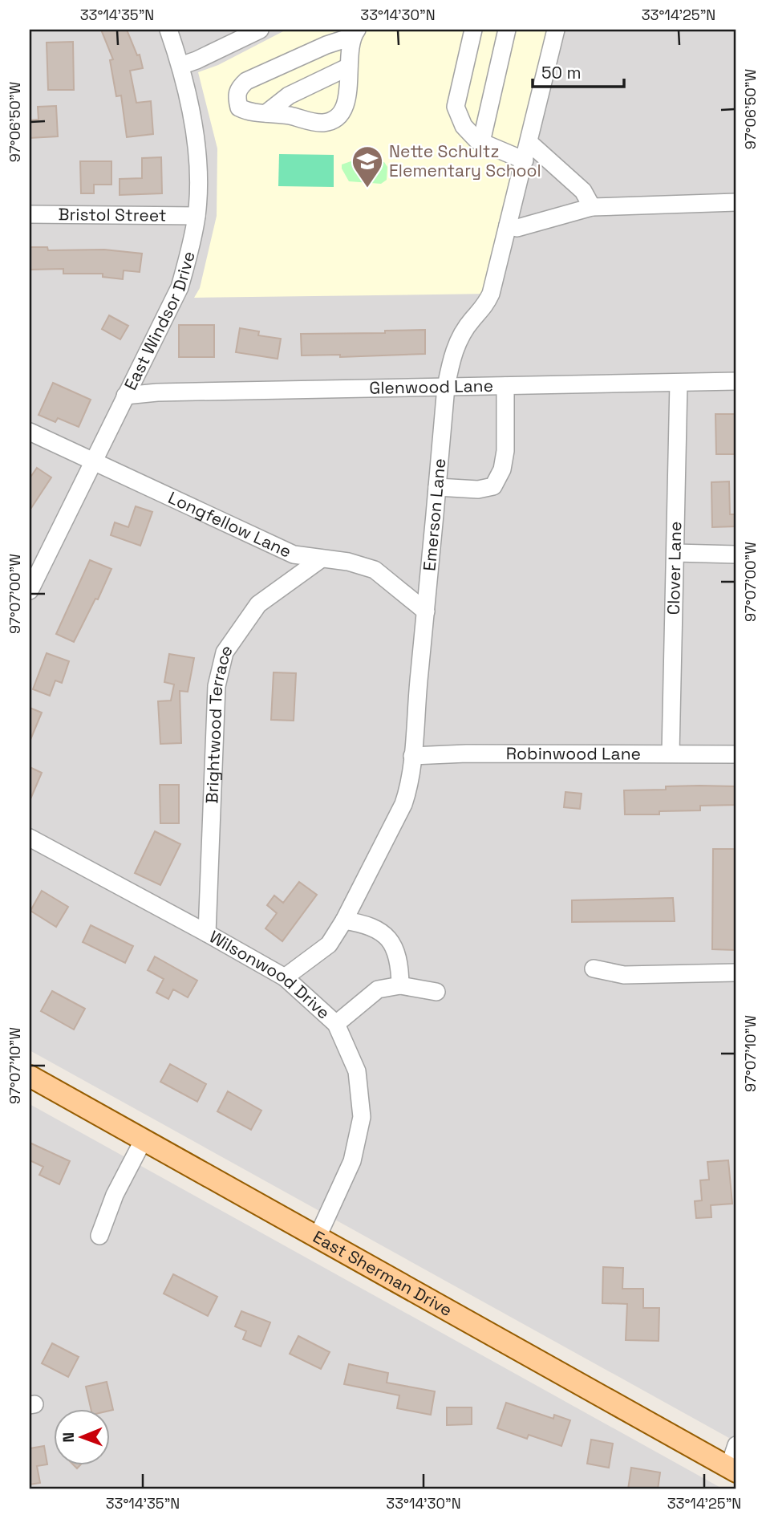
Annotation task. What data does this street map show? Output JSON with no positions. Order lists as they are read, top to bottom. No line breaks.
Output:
{"streets":{"main road":["East Sherman Drive"],"street":["Bristol Street","East Windsor Drive","Glenwood Lane","Emerson Lane","Longfellow Lane","Clover Lane","Brightwood Terrace","Robinwood Lane","Wilsonwood Drive"]},"crossings":[["Bristol Street","East Windsor Drive"],["East Windsor Drive","Glenwood Lane"],["East Windsor Drive","Longfellow Lane"],["Glenwood Lane","Emerson Lane"],["Glenwood Lane","Clover Lane"],["Emerson Lane","Longfellow Lane"],["Emerson Lane","Robinwood Lane"],["Emerson Lane","Wilsonwood Drive"],["Longfellow Lane","Brightwood Terrace"],["Clover Lane","Robinwood Lane"],["Brightwood Terrace","Wilsonwood Drive"],["Wilsonwood Drive","East Sherman Drive"]],"places":{"school or university":["Nette Schultz Elementary School"]},"scale_bar":"50 m","north":"left","coordinates":["33°14'35\"N","33°14'30\"N","33°14'25\"N","97°06'50\"W","97°07'00\"W","97°07'10\"W"]}
